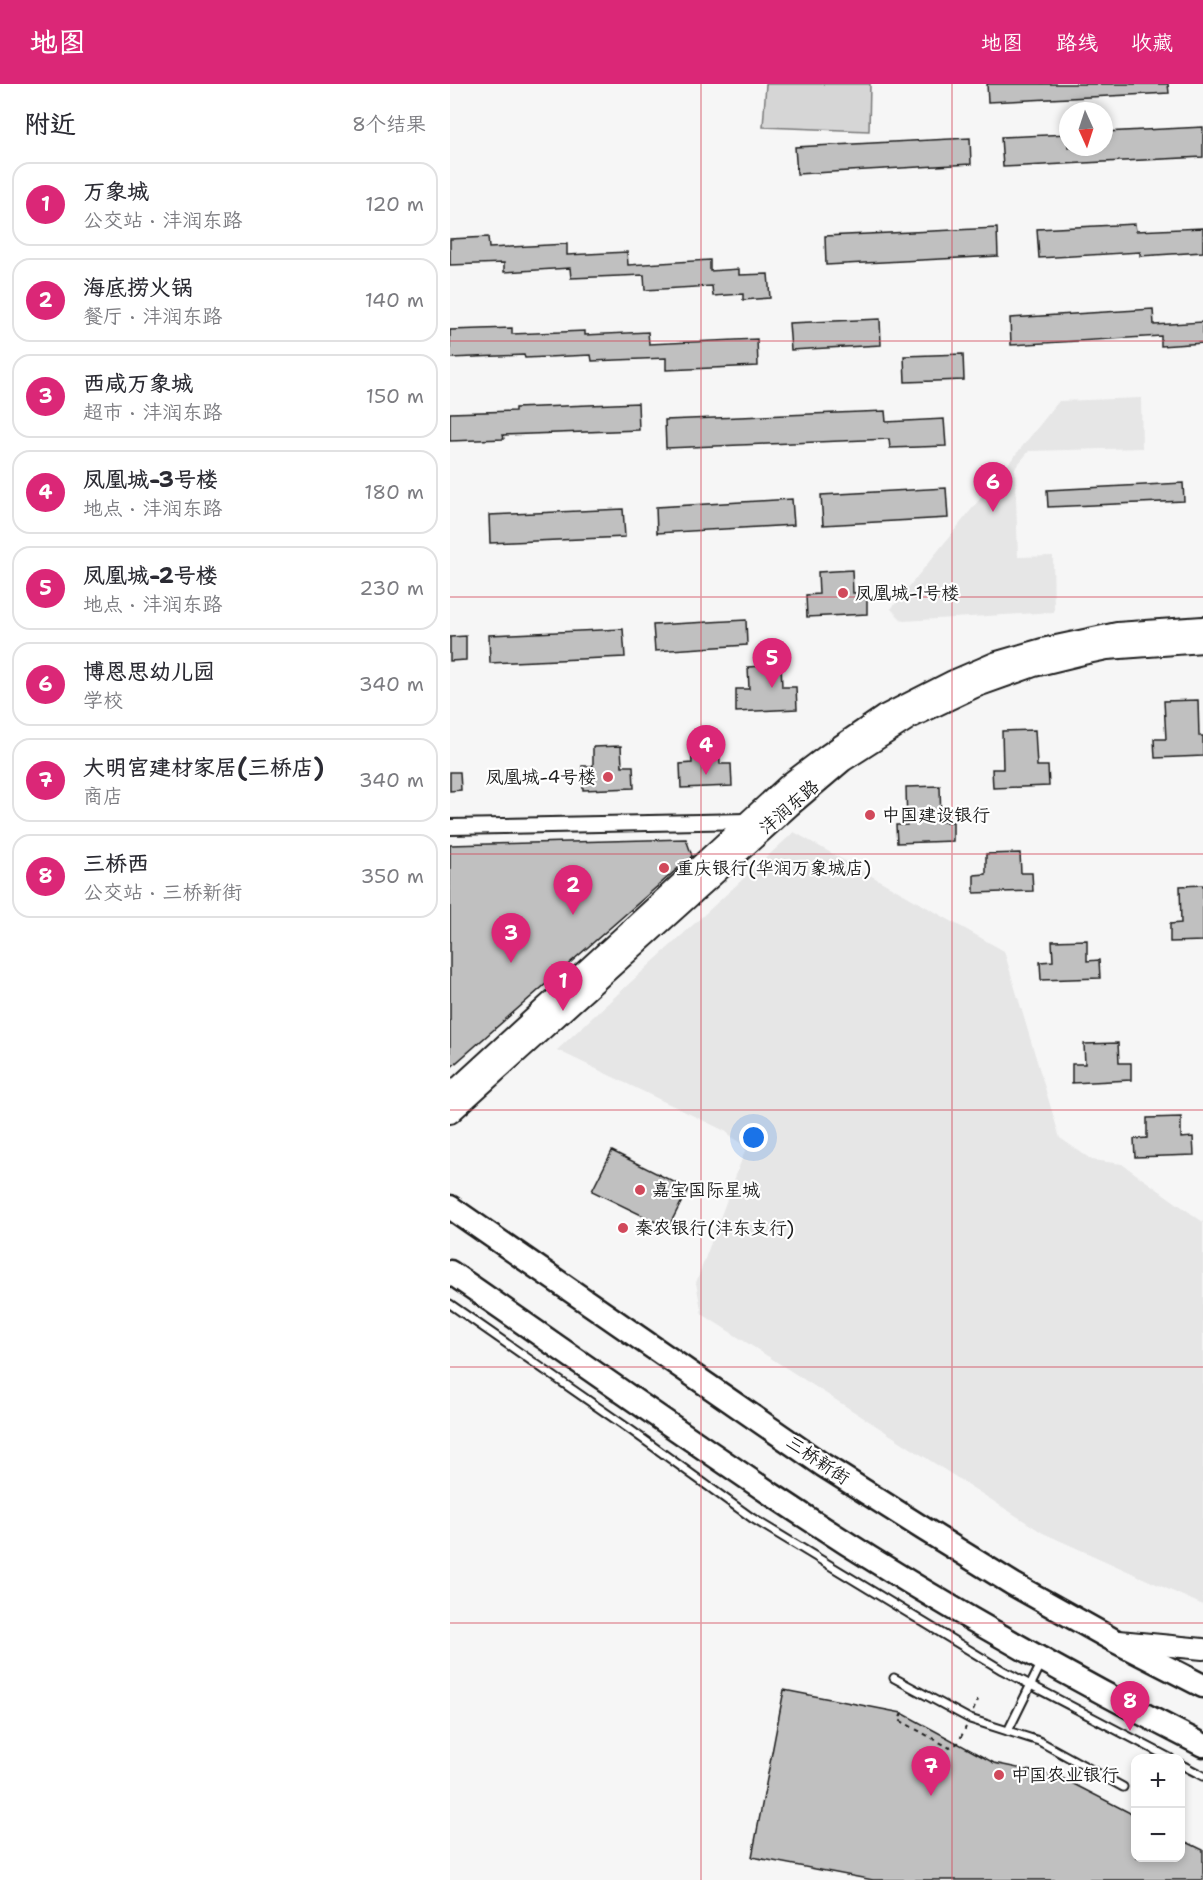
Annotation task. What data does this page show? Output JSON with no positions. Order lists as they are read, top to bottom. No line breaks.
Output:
{"streets":{"main road":["三桥新街"],"street":["沣润东路"]},"places":["凤凰城-1号楼","凤凰城-4号楼","中国建设银行","重庆银行(华润万象城店)","嘉宝国际星城","秦农银行(沣东支行)","中国农业银行"],"north":"bottom","page":{"header":"地图","nav":["地图","路线","收藏"],"heading":["附近","8个结果"],"list":[{"mark":"1","name":"万象城","note":"公交站 · 沣润东路","value":"120 m"},{"mark":"2","name":"海底捞火锅","note":"餐厅 · 沣润东路","value":"140 m"},{"mark":"3","name":"西咸万象城","note":"超市 · 沣润东路","value":"150 m"},{"mark":"4","name":"凤凰城-3号楼","note":"地点 · 沣润东路","value":"180 m"},{"mark":"5","name":"凤凰城-2号楼","note":"地点 · 沣润东路","value":"230 m"},{"mark":"6","name":"博恩思幼儿园","note":"学校","value":"340 m"},{"mark":"7","name":"大明宫建材家居(三桥店)","note":"商店","value":"340 m"},{"mark":"8","name":"三桥西","note":"公交站 · 三桥新街","value":"350 m"}],"pins":["6","5","4","2","3","1","8","7"],"map_buttons":["+","−"]}}
